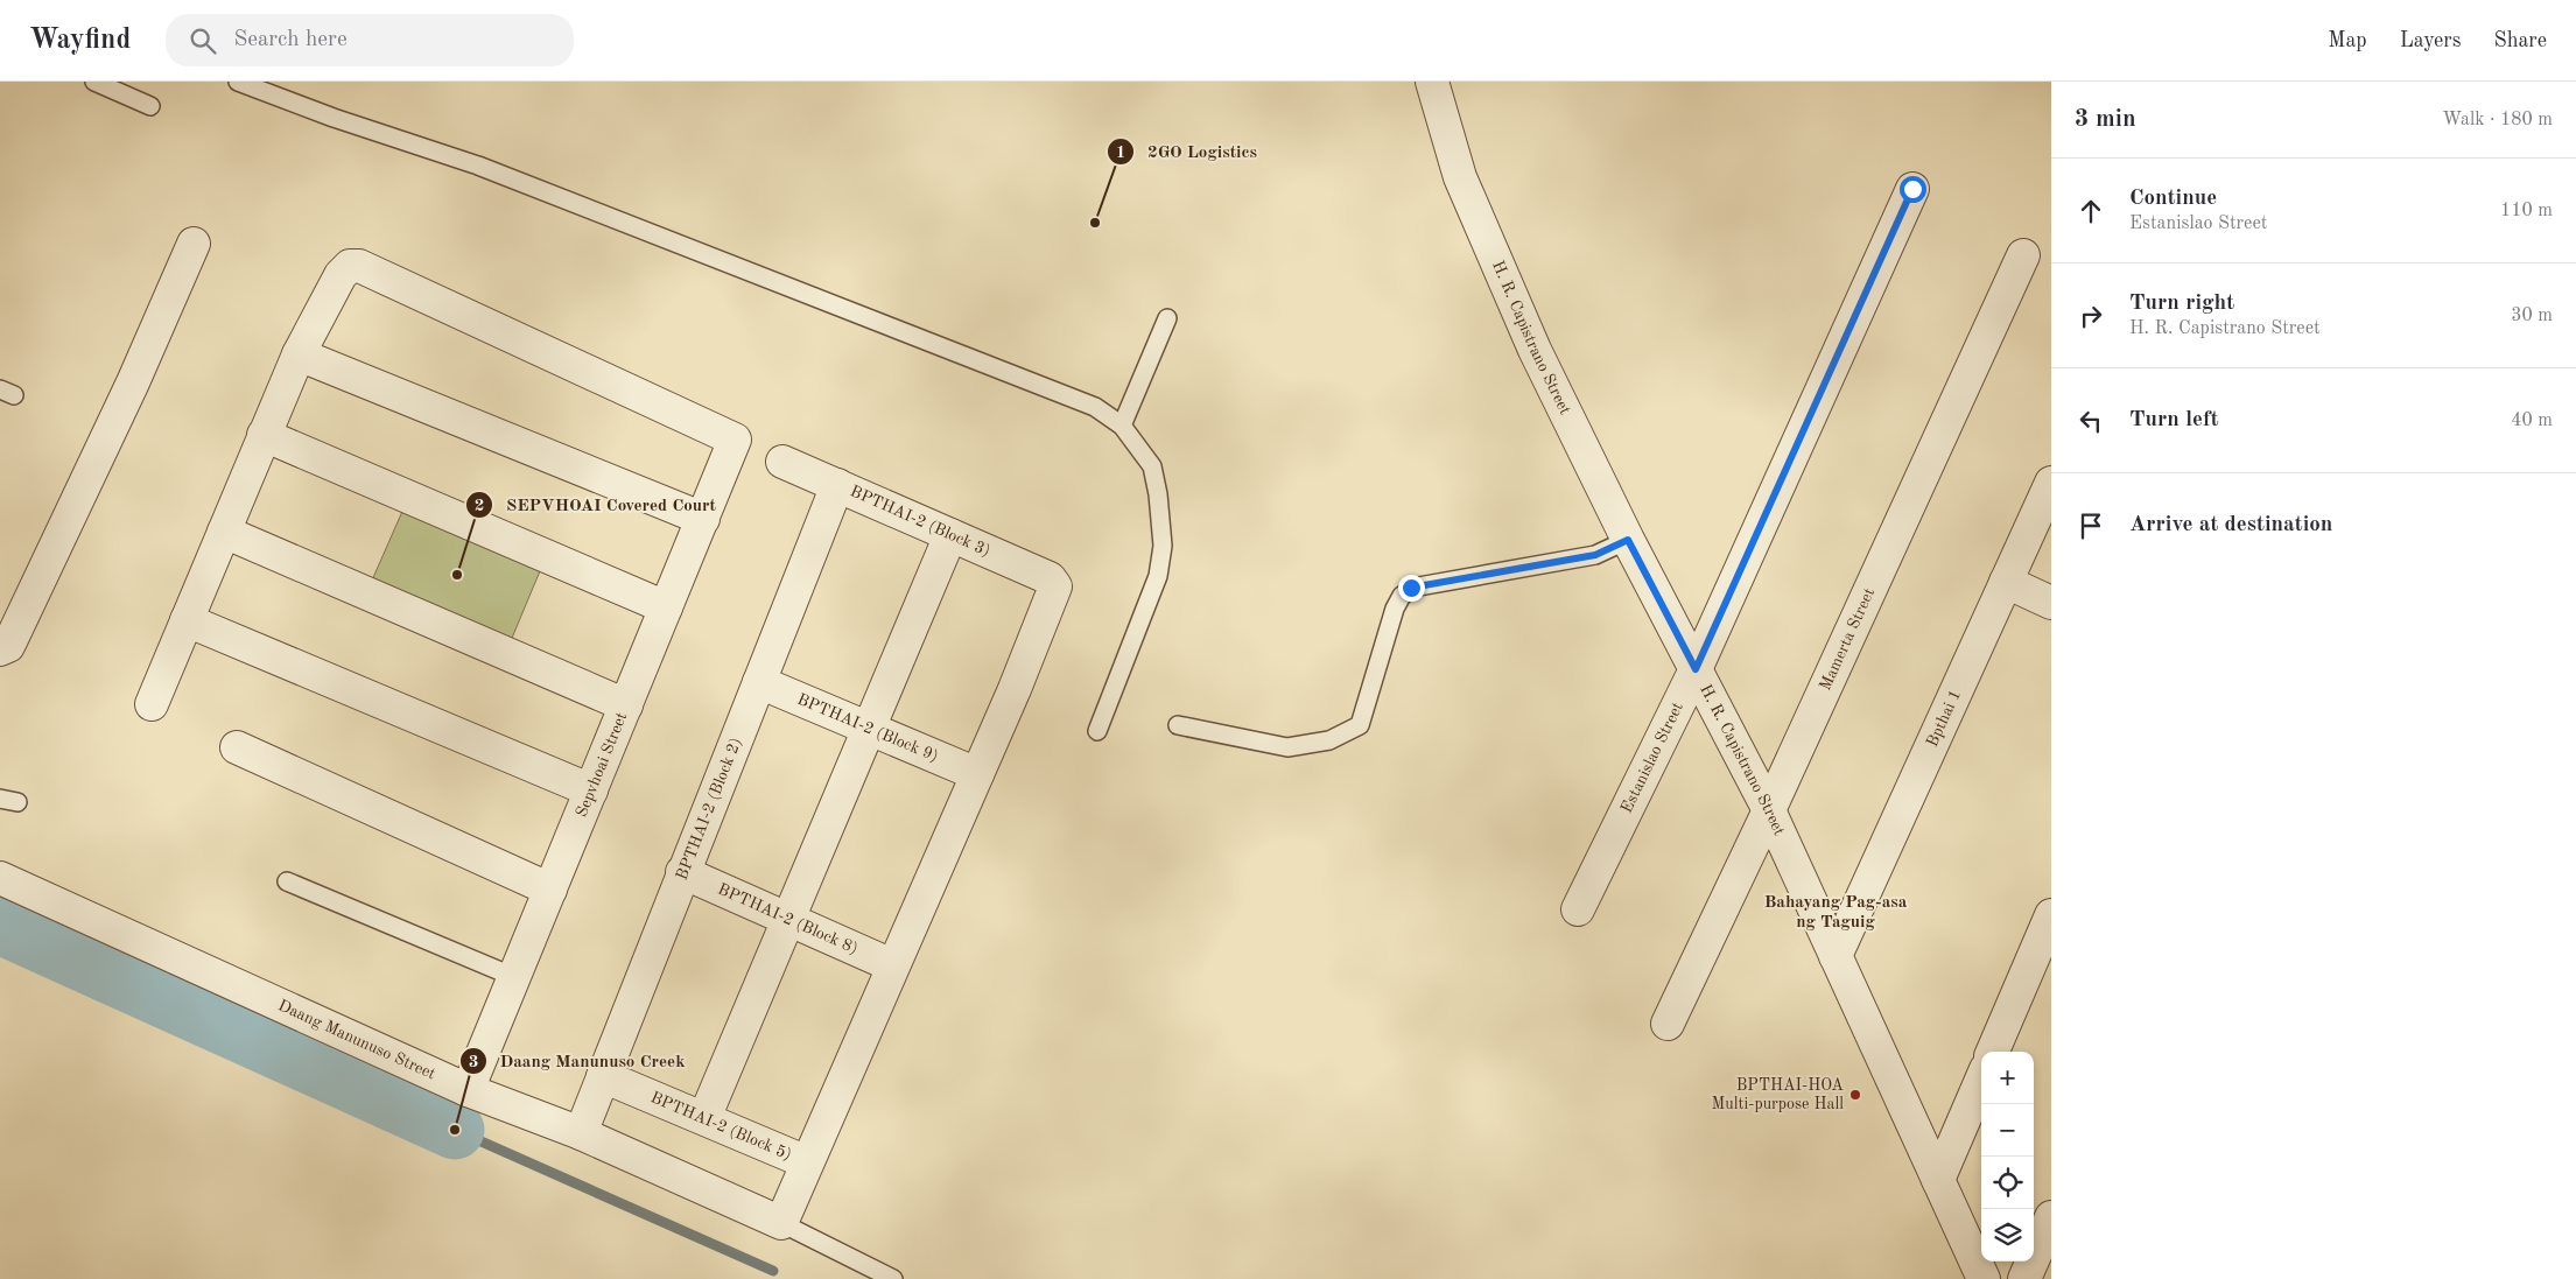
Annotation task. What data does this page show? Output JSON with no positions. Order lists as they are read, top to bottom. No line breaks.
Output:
{"streets":{"street":["H. R. Capistrano Street","BPTHAI-2 (Block 3)","Mamerta Street","Bpthai 1","BPTHAI-2 (Block 9)","Estanislao Street","Sepvhoai Street","BPTHAI-2 (Block 2)","BPTHAI-2 (Block 8)","Daang Manunuso Street","BPTHAI-2 (Block 5)"]},"crossings":[["H. R. Capistrano Street","Mamerta Street"],["H. R. Capistrano Street","Bpthai 1"],["H. R. Capistrano Street","Estanislao Street"],["BPTHAI-2 (Block 3)","BPTHAI-2 (Block 9)"],["BPTHAI-2 (Block 3)","BPTHAI-2 (Block 2)"],["BPTHAI-2 (Block 9)","BPTHAI-2 (Block 2)"],["Sepvhoai Street","Daang Manunuso Street"],["BPTHAI-2 (Block 2)","BPTHAI-2 (Block 8)"],["BPTHAI-2 (Block 2)","Daang Manunuso Street"],["BPTHAI-2 (Block 2)","BPTHAI-2 (Block 5)"]],"districts":["Bahayang Pag-asa ng Taguig"],"places":["2GO Logistics","SEPVHOAI Covered Court","BPTHAI-HOA Multi-purpose Hall","Daang Manunuso Creek"],"page":{"header":"Wayfind","search":"Search here","nav":["Map","Layers","Share"],"heading":["3 min","Walk · 180 m"],"list":[["Continue","Estanislao Street","110 m"],["Turn right","H. R. Capistrano Street","30 m"],["Turn left","40 m"],"Arrive at destination"],"map_buttons":["+","−"]}}
